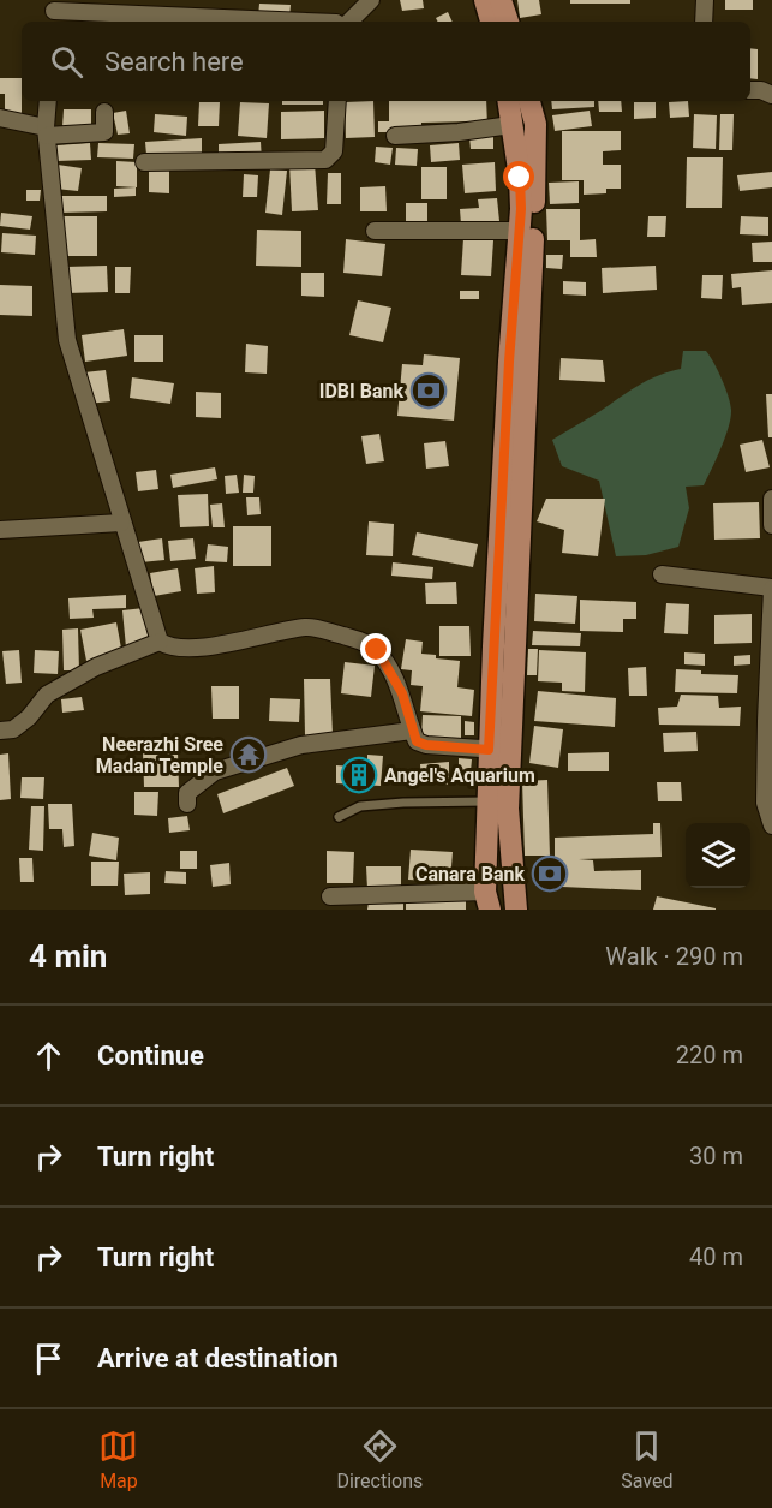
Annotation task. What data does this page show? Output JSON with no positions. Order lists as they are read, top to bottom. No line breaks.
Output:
{"places":{"bank":["IDBI Bank","Canara Bank"],"temple":["Neerazhi Sree Madan Temple"],"building":["Angel's Aquarium"]},"page":{"search":"Search here","heading":["4 min","Walk · 290 m"],"list":[["Continue","220 m"],["Turn right","30 m"],["Turn right","40 m"],"Arrive at destination"],"nav":["Map","Directions","Saved"]}}
